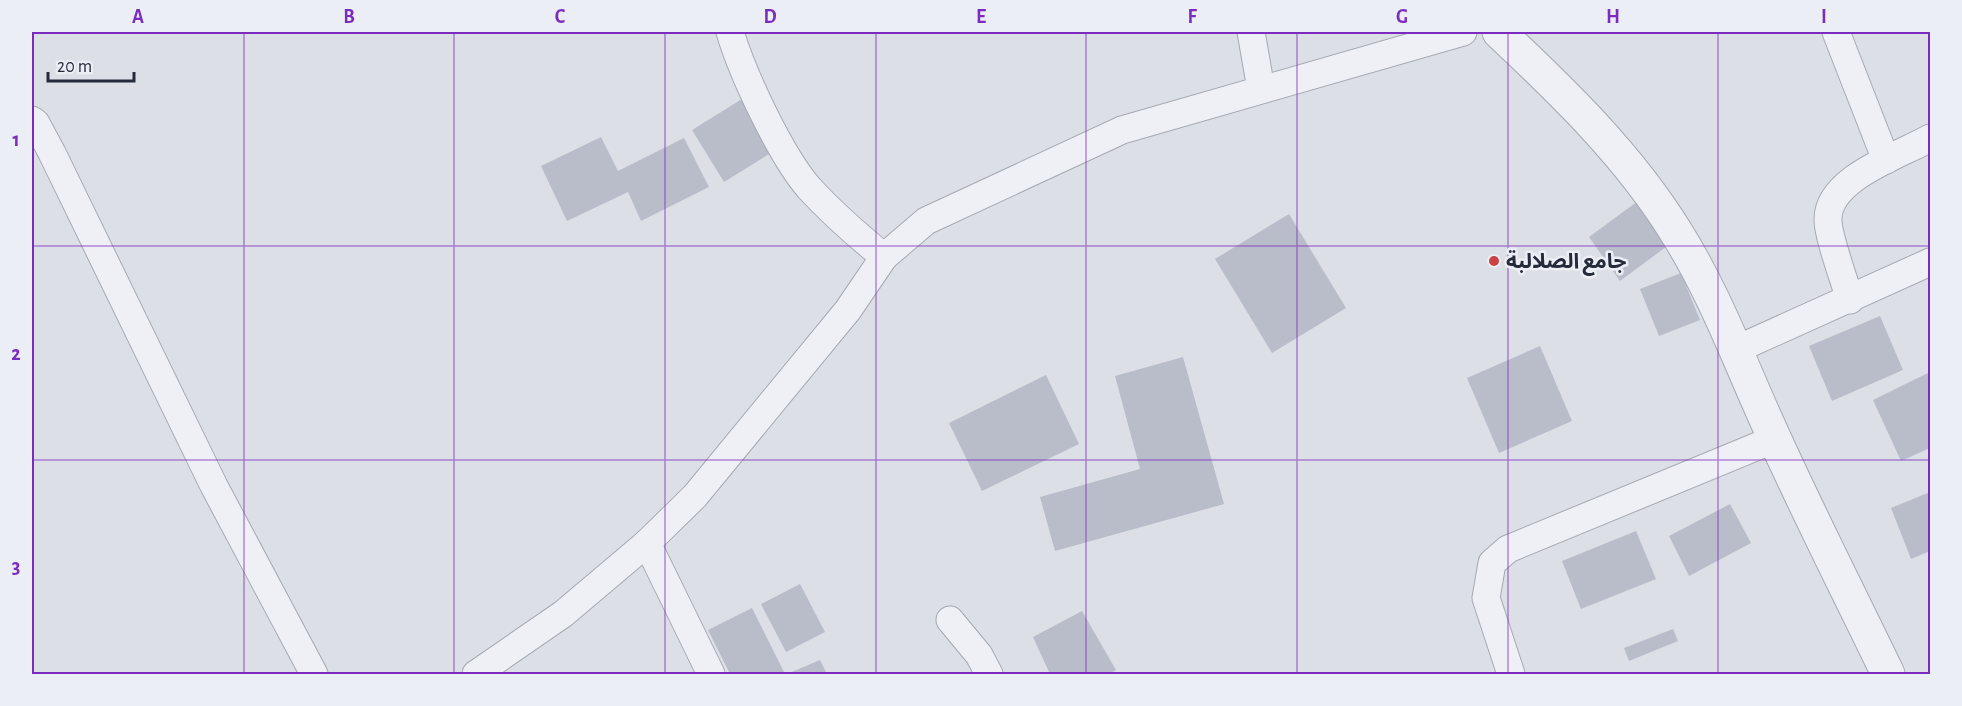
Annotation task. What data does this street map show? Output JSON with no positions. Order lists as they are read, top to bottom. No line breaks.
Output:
{"places":["جامع الصلالبة"],"scale_bar":"20 m","grid":{"columns":["A","B","C","D","E","F","G","H","I"],"rows":["1","2","3"]}}
